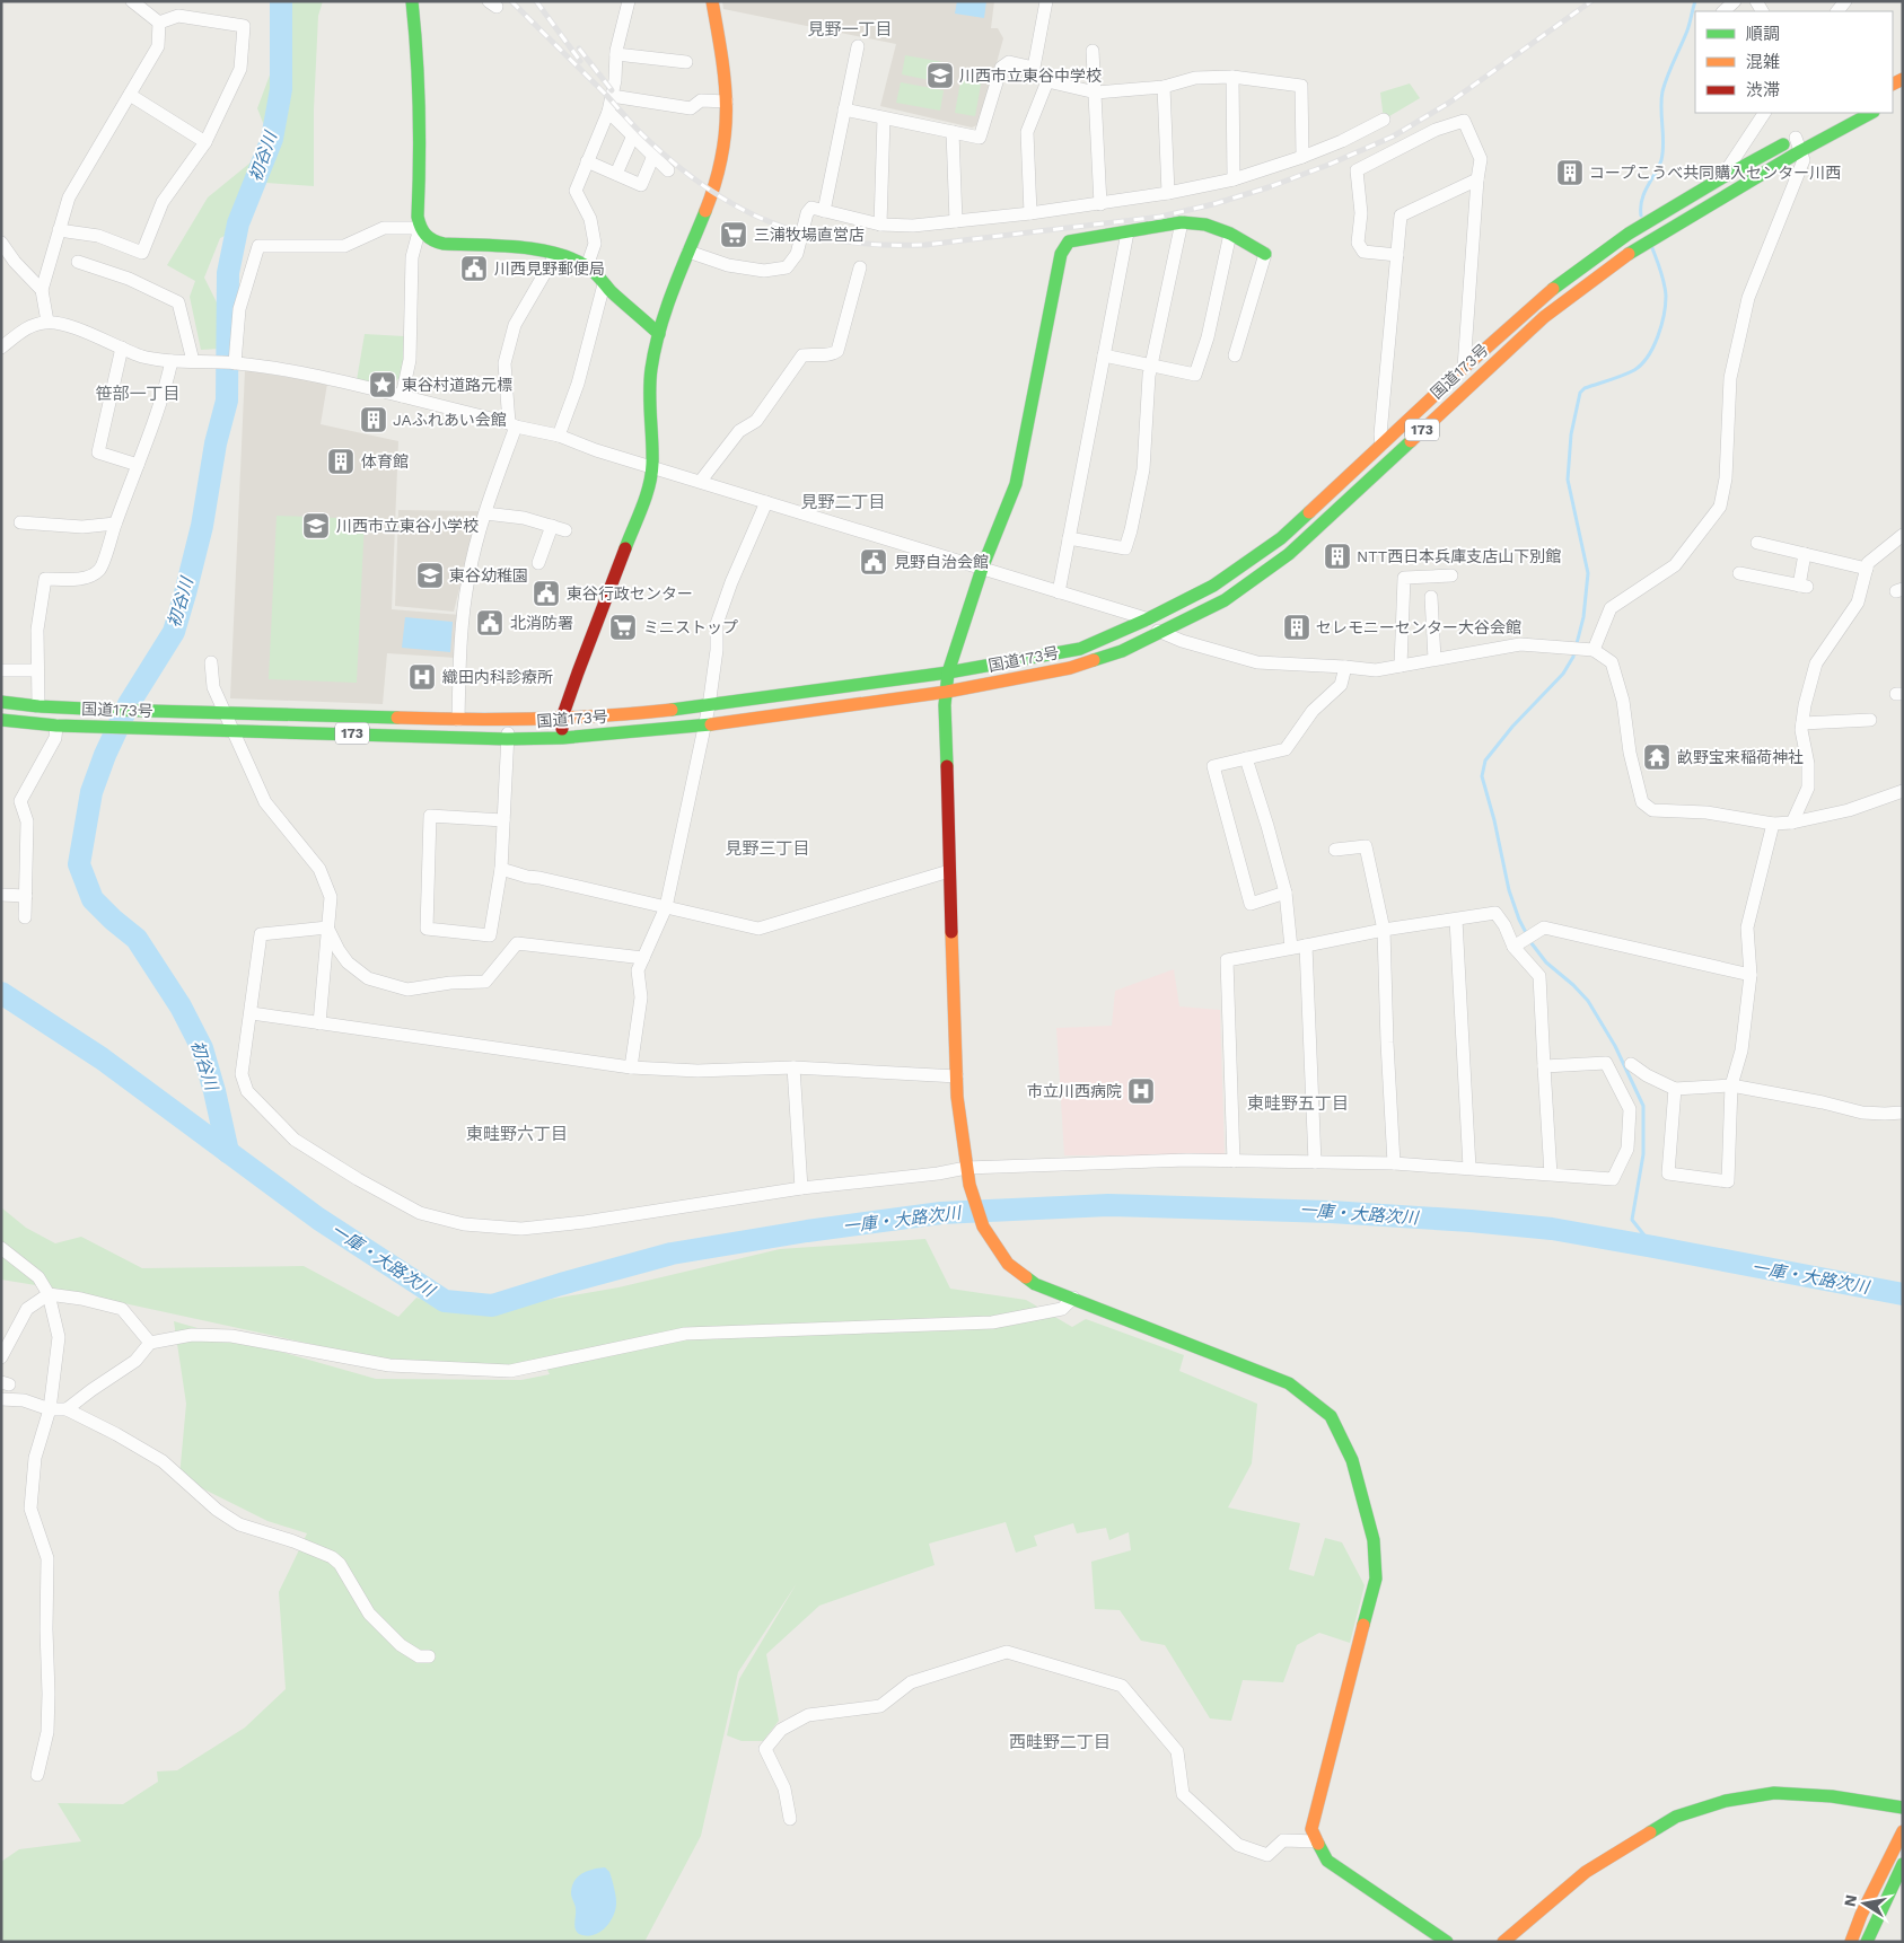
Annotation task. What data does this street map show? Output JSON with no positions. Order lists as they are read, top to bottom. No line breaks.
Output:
{"streets":{"main road":["国道173号","173"]},"districts":["見野一丁目","笹部一丁目","見野二丁目","見野三丁目","東畦野五丁目","東畦野六丁目","西畦野二丁目"],"water":["初谷川","一庫・大路次川"],"places":{"school or university":["川西市立東谷中学校","川西市立東谷小学校","東谷幼稚園"],"building":["コープこうべ共同購入センター川西","JAふれあい会館","体育館","NTT西日本兵庫支店山下別館","セレモニーセンター大谷会館"],"supermarket":["三浦牧場直営店","ミニストップ"],"public building":["川西見野郵便局","見野自治会館","東谷行政センター","北消防署"],"place":["東谷村道路元標"],"hospital":["織田内科診療所","市立川西病院"],"temple":["畝野宝来稲荷神社"]},"legend":["順調","混雑","渋滞"],"north":"left"}
